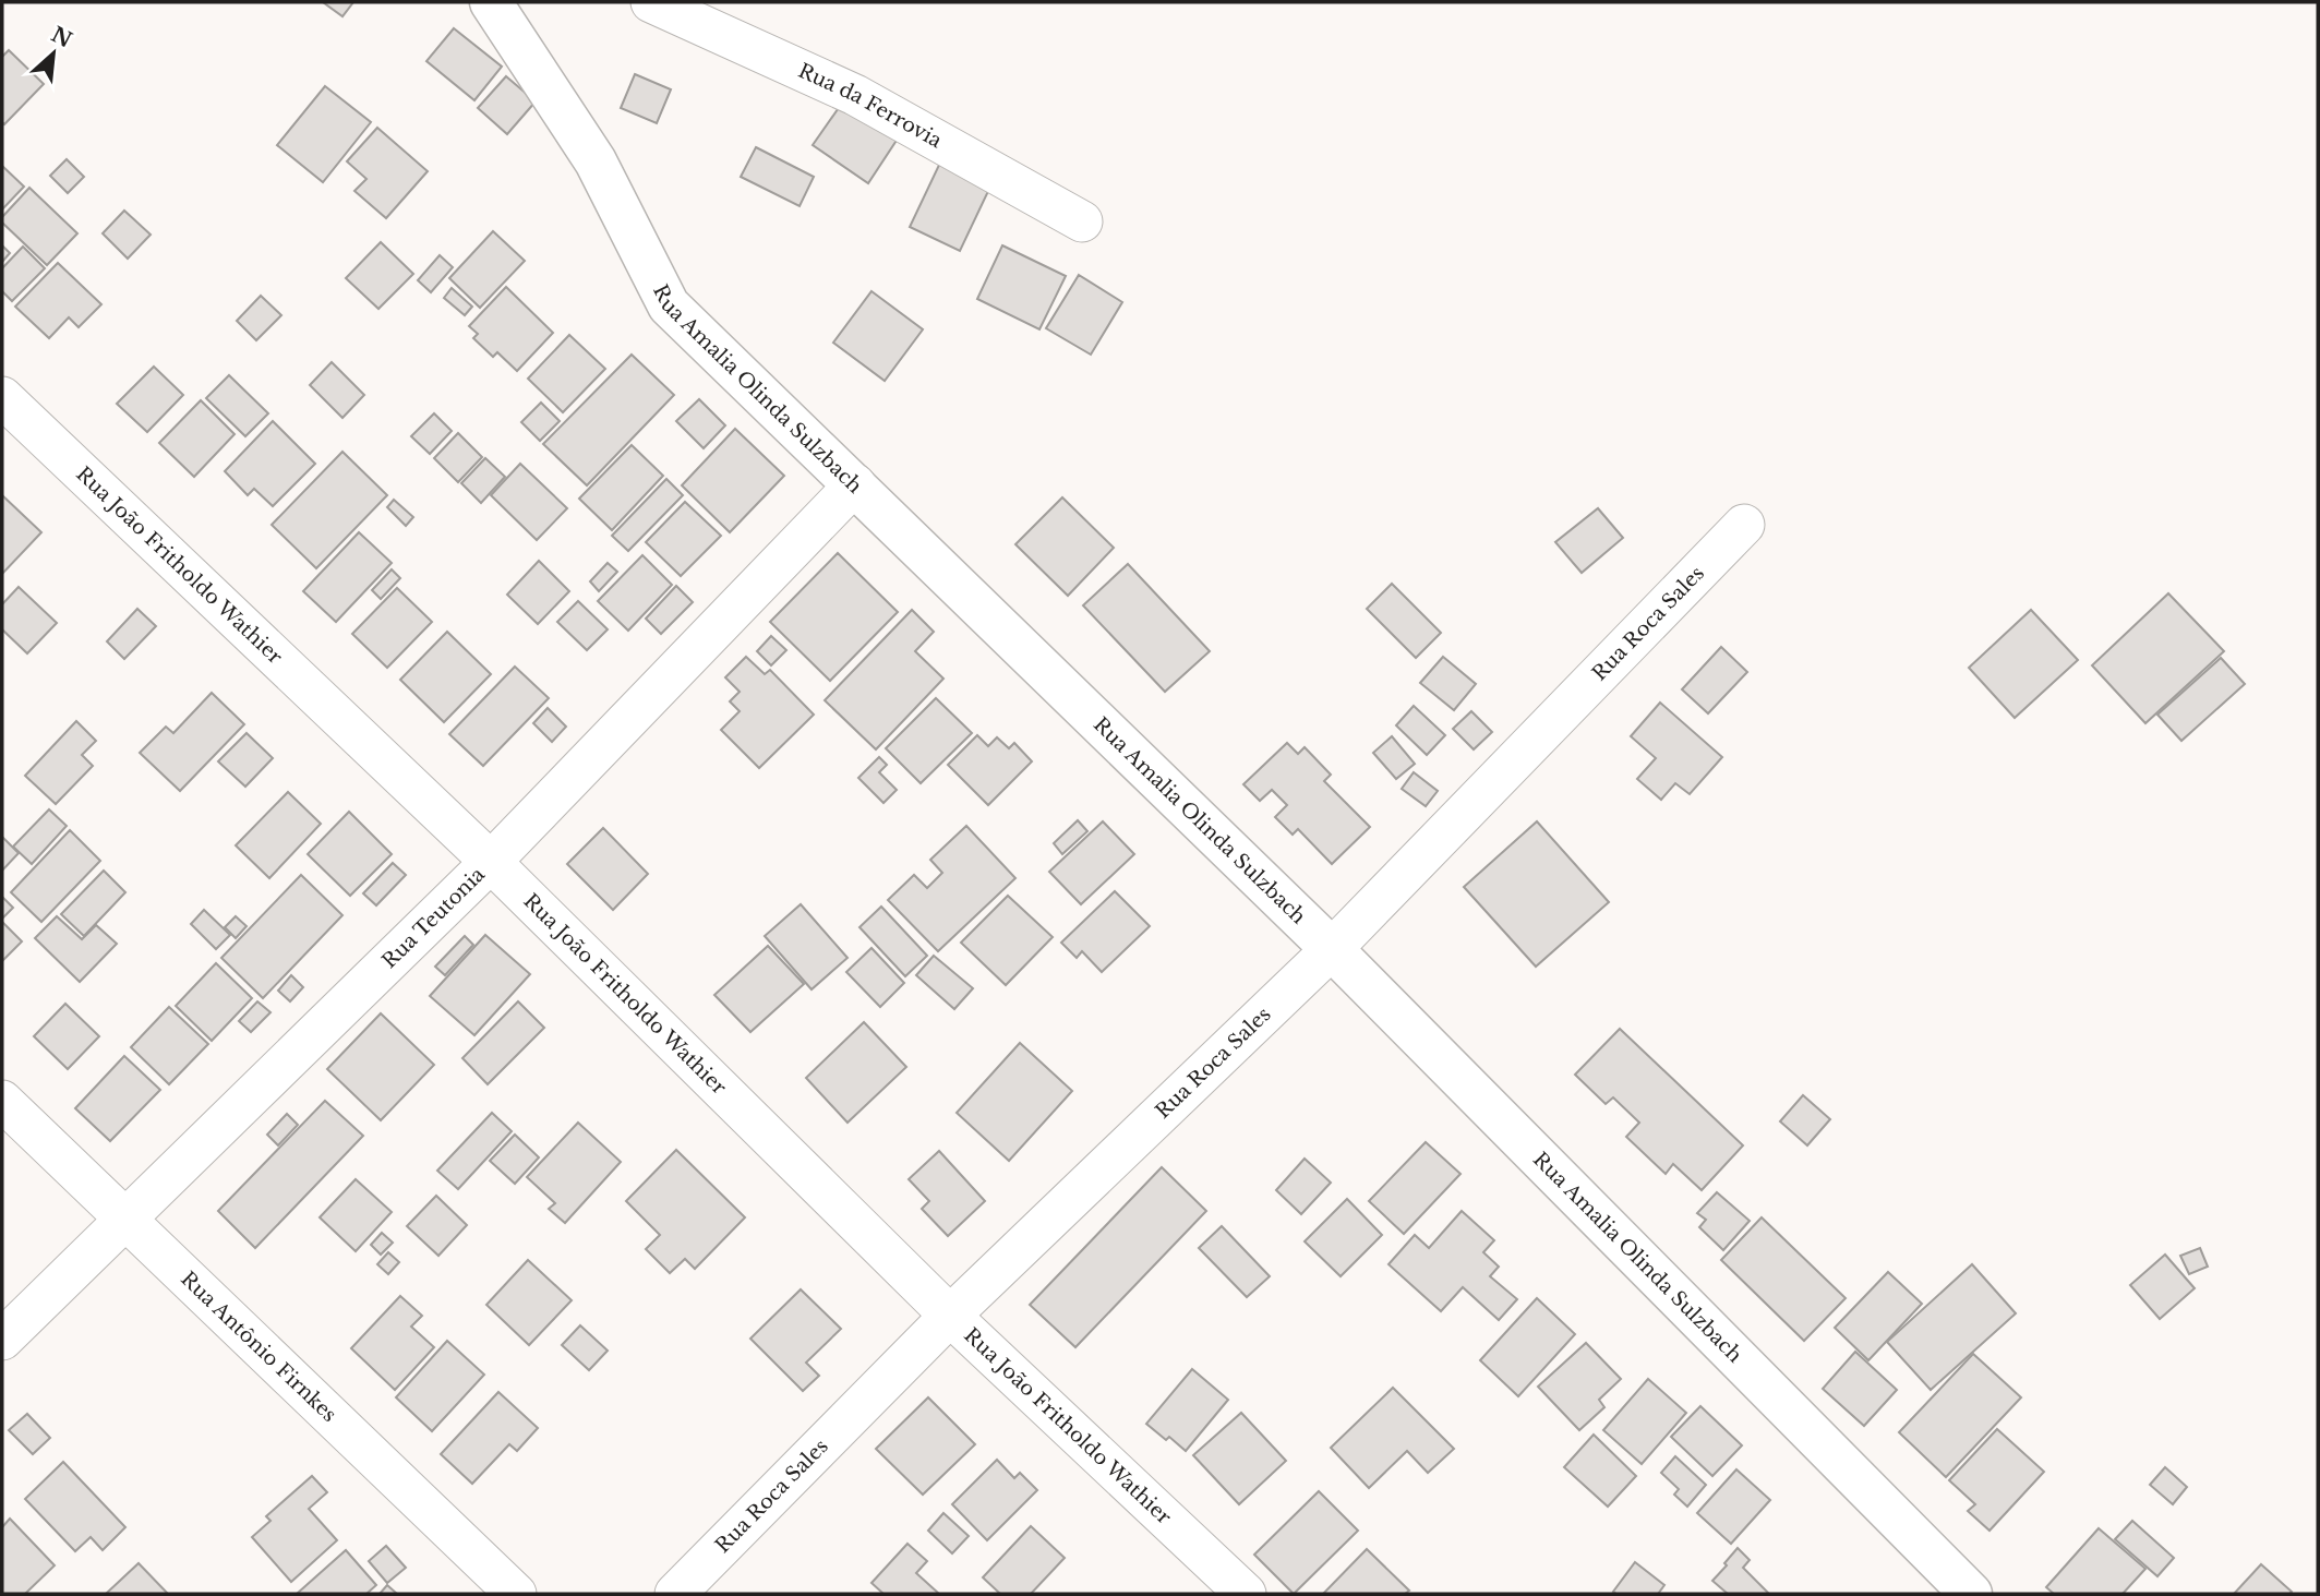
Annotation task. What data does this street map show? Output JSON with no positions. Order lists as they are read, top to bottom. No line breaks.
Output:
{"streets":{"street":["Rua da Ferrovia","Rua Amalia Olinda Sulzbach","Rua João Fritholdo Wathier","Rua Roca Sales","Rua Teutonia","Rua Antônio Firnkes"]},"crossings":[["Rua Amalia Olinda Sulzbach","Rua Roca Sales"],["Rua Amalia Olinda Sulzbach","Rua Teutonia"],["Rua João Fritholdo Wathier","Rua Roca Sales"],["Rua João Fritholdo Wathier","Rua Teutonia"],["Rua Teutonia","Rua Antônio Firnkes"]],"north":"top right"}
